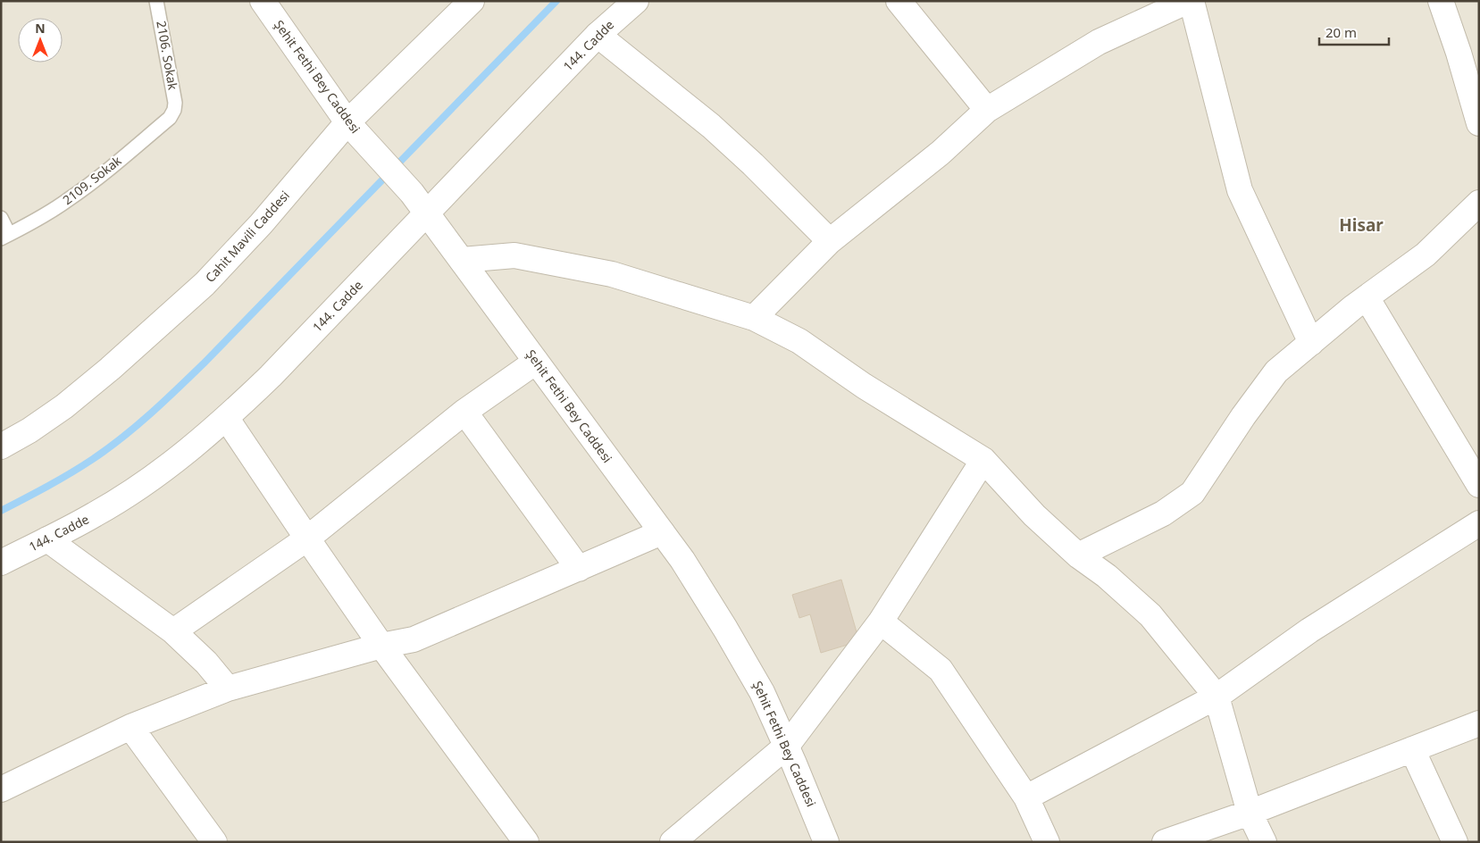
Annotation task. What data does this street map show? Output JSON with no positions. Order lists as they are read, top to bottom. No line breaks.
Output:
{"streets":{"street":["144. Cadde","Şehit Fethi Bey Caddesi","Cahit Mavili Caddesi"],"lane":["2106. Sokak","2109. Sokak"]},"crossings":[["144. Cadde","Şehit Fethi Bey Caddesi"],["2106. Sokak","2109. Sokak"],["Şehit Fethi Bey Caddesi","Cahit Mavili Caddesi"]],"districts":["Hisar"],"scale_bar":"20 m","north":"top"}
